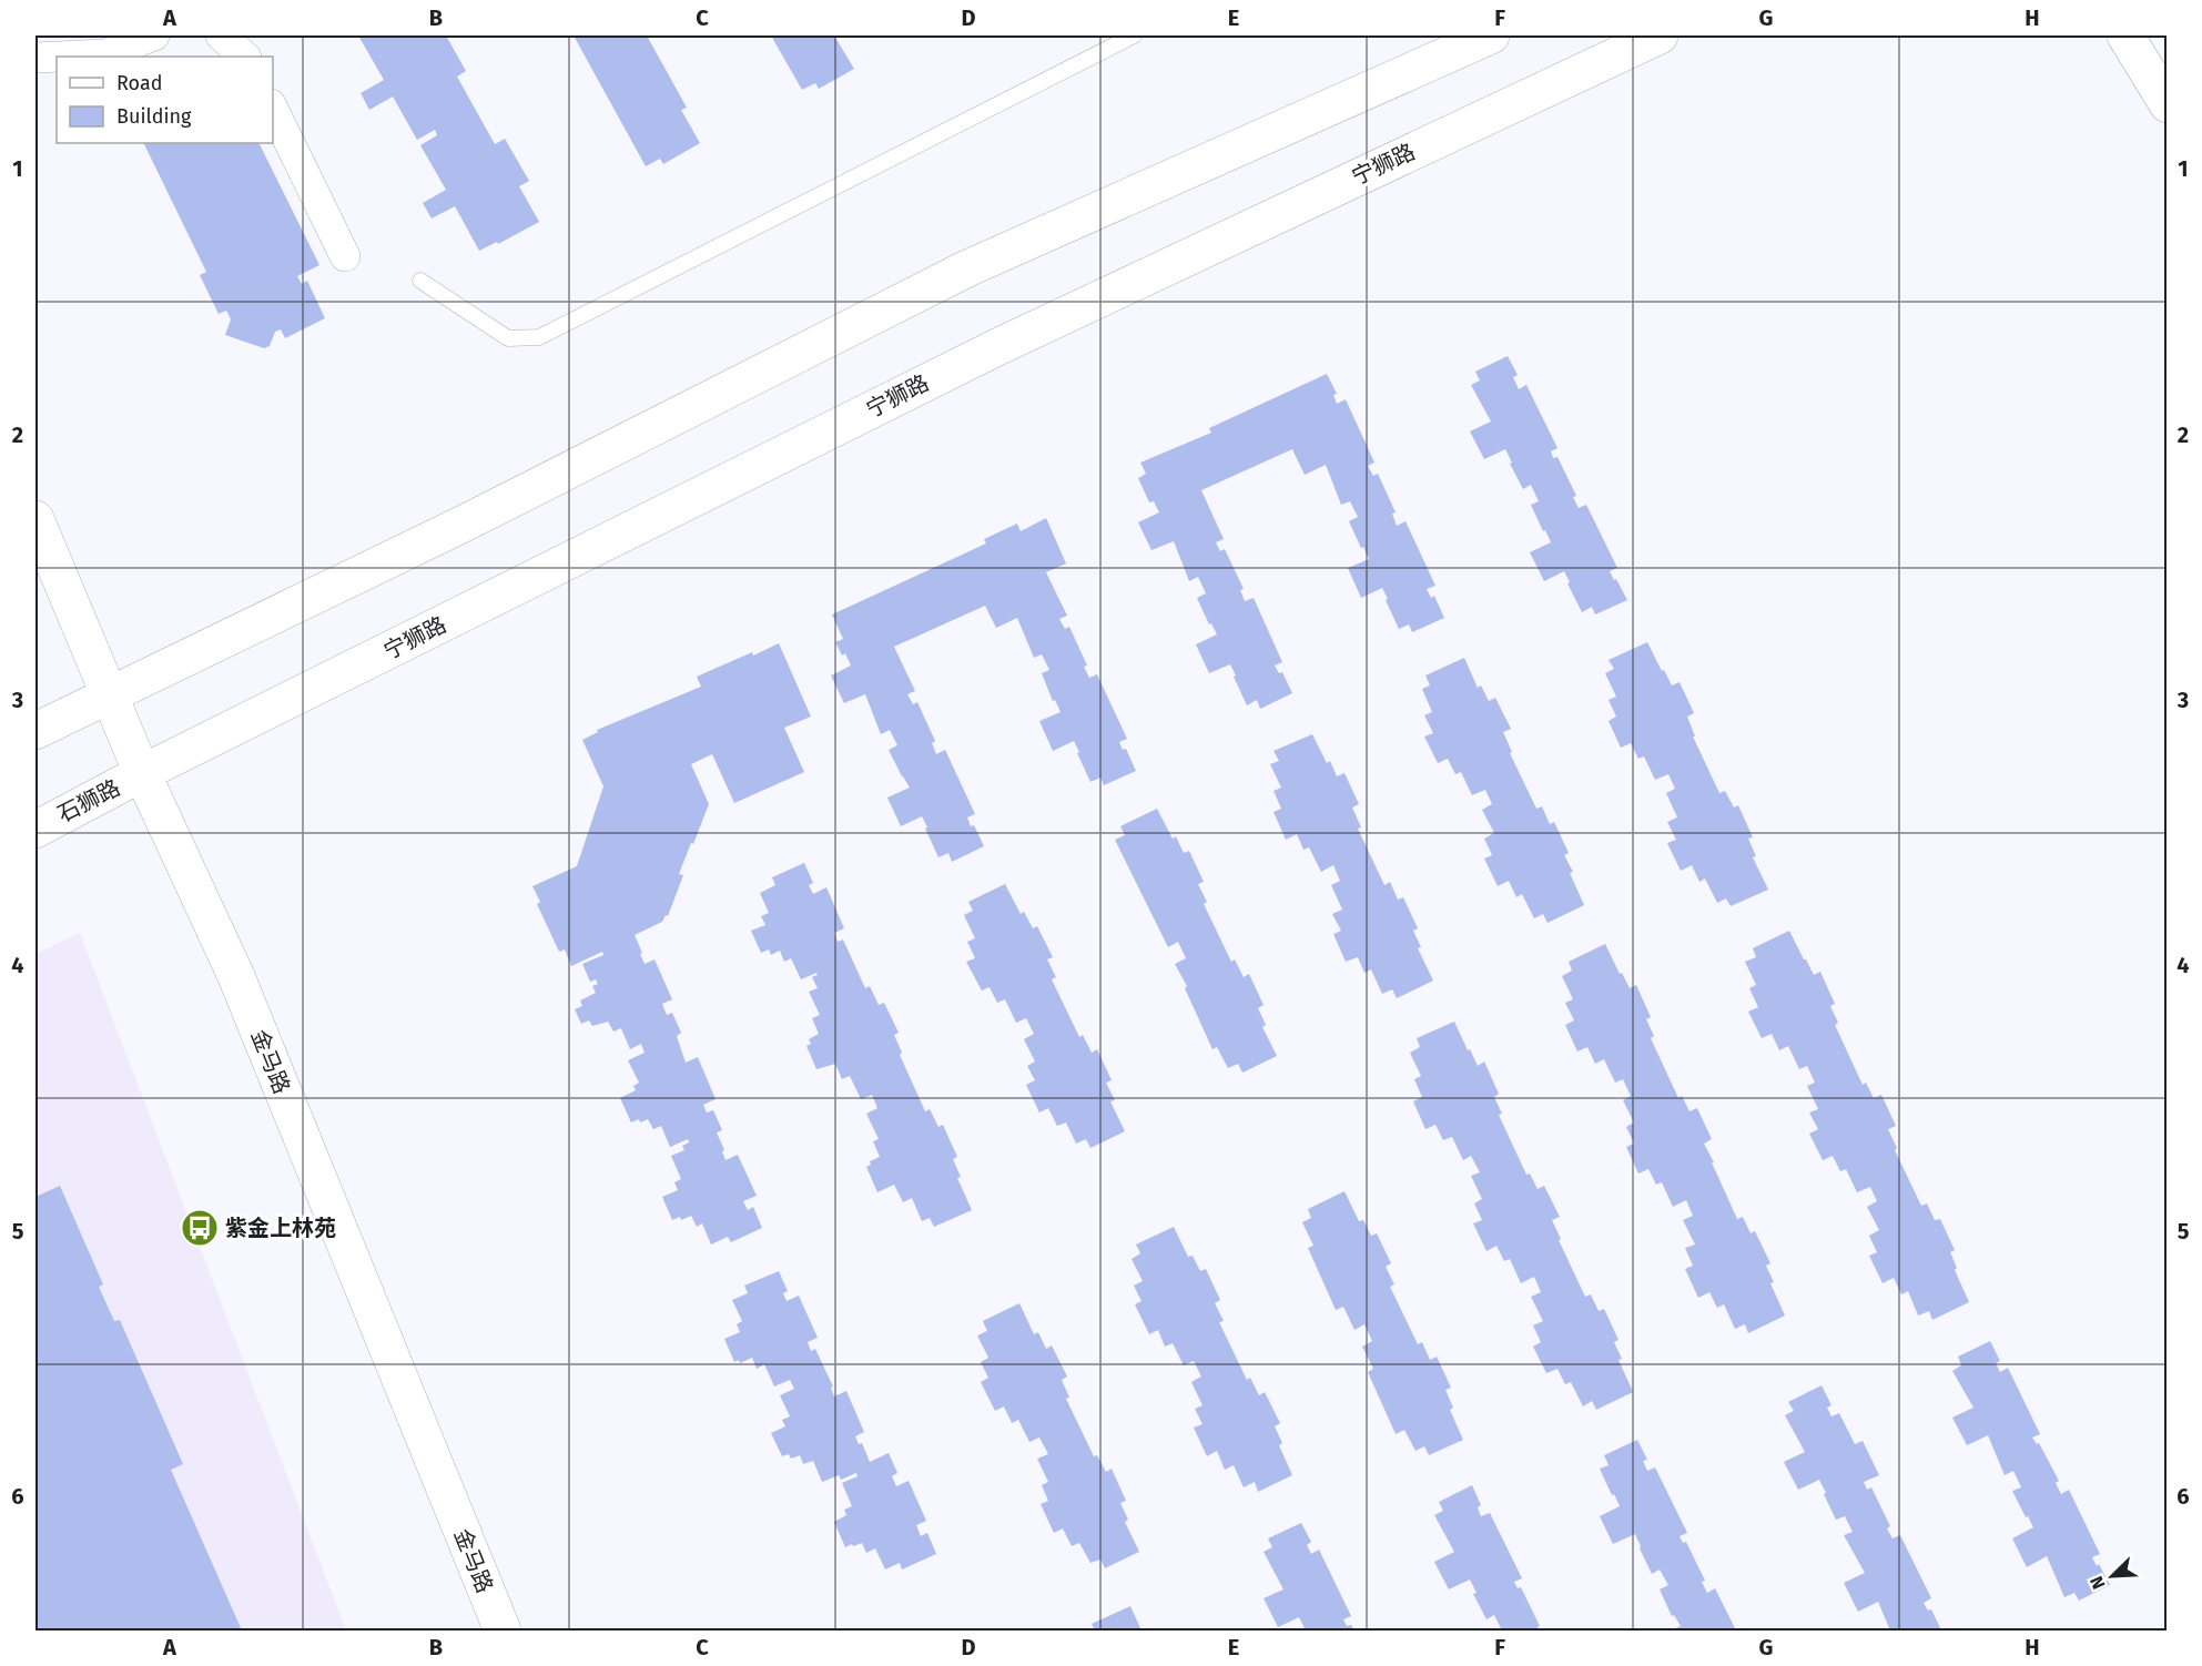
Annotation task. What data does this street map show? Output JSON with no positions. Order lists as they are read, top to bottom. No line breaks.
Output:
{"streets":{"main road":["宁狮路","石狮路","金马路"]},"crossings":[["宁狮路","石狮路"],["宁狮路","金马路"],["石狮路","金马路"]],"places":{"bus stop":["紫金上林苑"]},"legend":["Road","Building"],"north":"bottom left","grid":{"columns":["A","B","C","D","E","F","G","H"],"rows":["1","2","3","4","5","6"]}}
